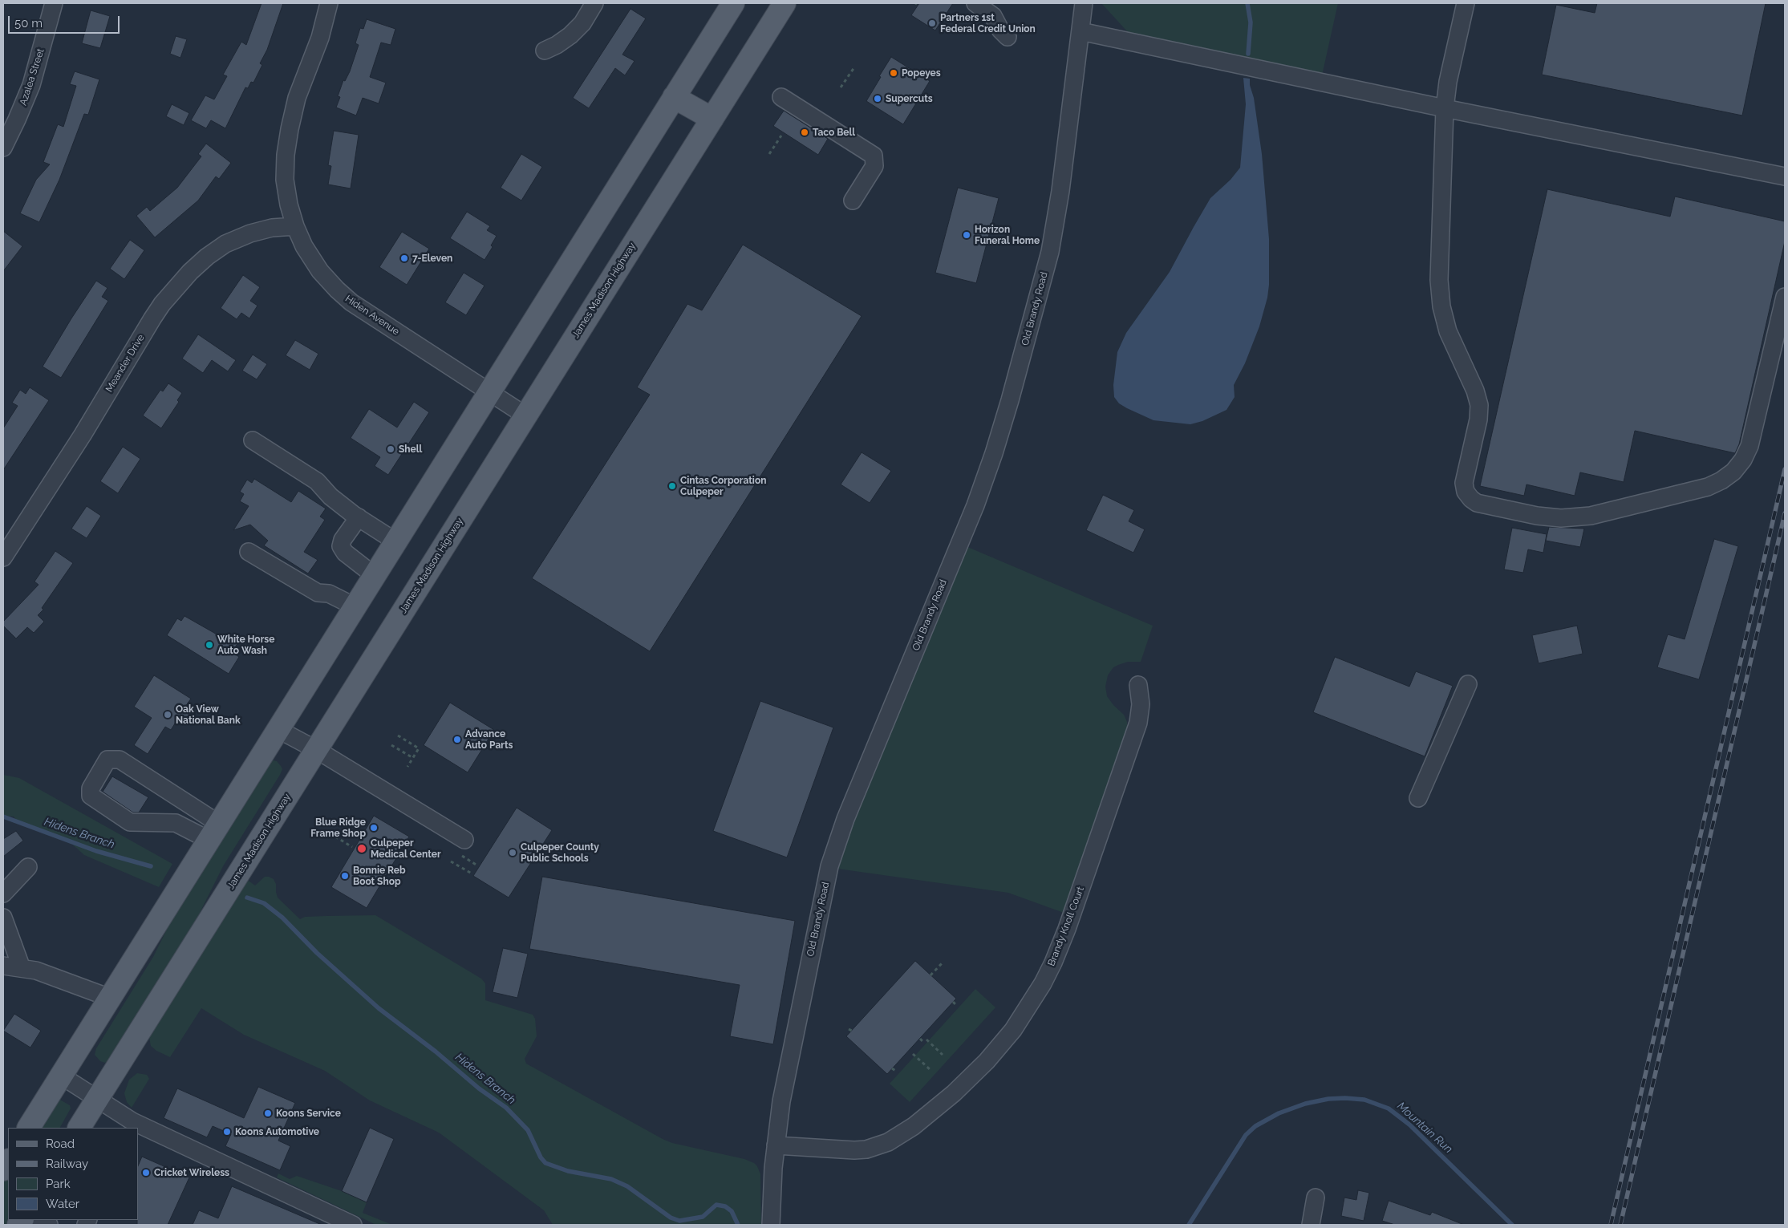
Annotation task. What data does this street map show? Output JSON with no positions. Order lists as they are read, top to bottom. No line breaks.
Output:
{"streets":{"main road":["James Madison Highway"],"street":["Azalea Street","Old Brandy Road","Hiden Avenue","Meander Drive","Brandy Knoll Court"]},"crossings":[["James Madison Highway","Hiden Avenue"],["Old Brandy Road","Brandy Knoll Court"],["Hiden Avenue","Meander Drive"]],"water":["Hidens Branch","Mountain Run"],"places":["Partners 1st Federal Credit Union","Popeyes","Supercuts","Taco Bell","Horizon Funeral Home","7-Eleven","Shell","Cintas Corporation Culpeper","White Horse Auto Wash","Oak View National Bank","Advance Auto Parts","Blue Ridge Frame Shop","Culpeper Medical Center","Culpeper County Public Schools","Bonnie Reb Boot Shop","Koons Service","Koons Automotive","Cricket Wireless"],"legend":["Road","Railway","Park","Water"],"scale_bar":"50 m"}
